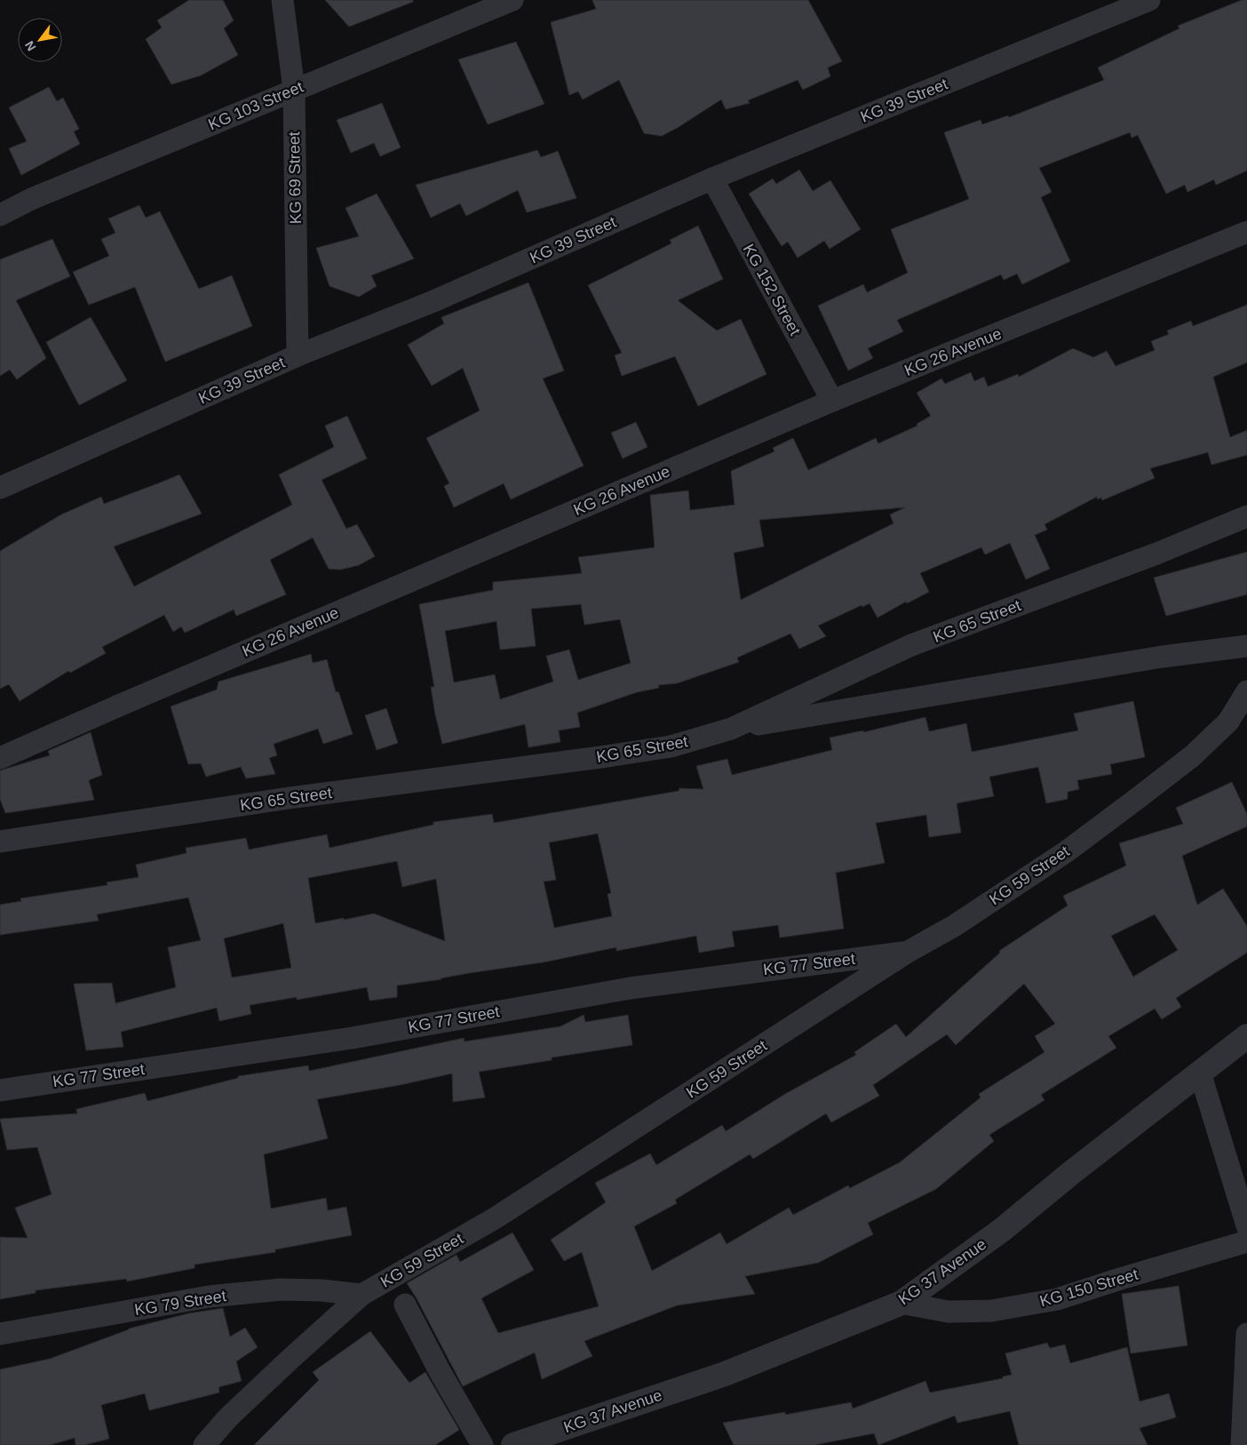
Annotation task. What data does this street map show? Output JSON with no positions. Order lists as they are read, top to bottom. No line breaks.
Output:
{"streets":{"street":["KG 39 Street","KG 103 Street","KG 69 Street","KG 152 Street","KG 26 Avenue","KG 65 Street","KG 59 Street","KG 77 Street","KG 37 Avenue","KG 150 Street","KG 79 Street"]},"crossings":[["KG 39 Street","KG 69 Street"],["KG 39 Street","KG 152 Street"],["KG 103 Street","KG 69 Street"],["KG 152 Street","KG 26 Avenue"],["KG 59 Street","KG 77 Street"],["KG 59 Street","KG 79 Street"],["KG 37 Avenue","KG 150 Street"]],"north":"bottom left"}
